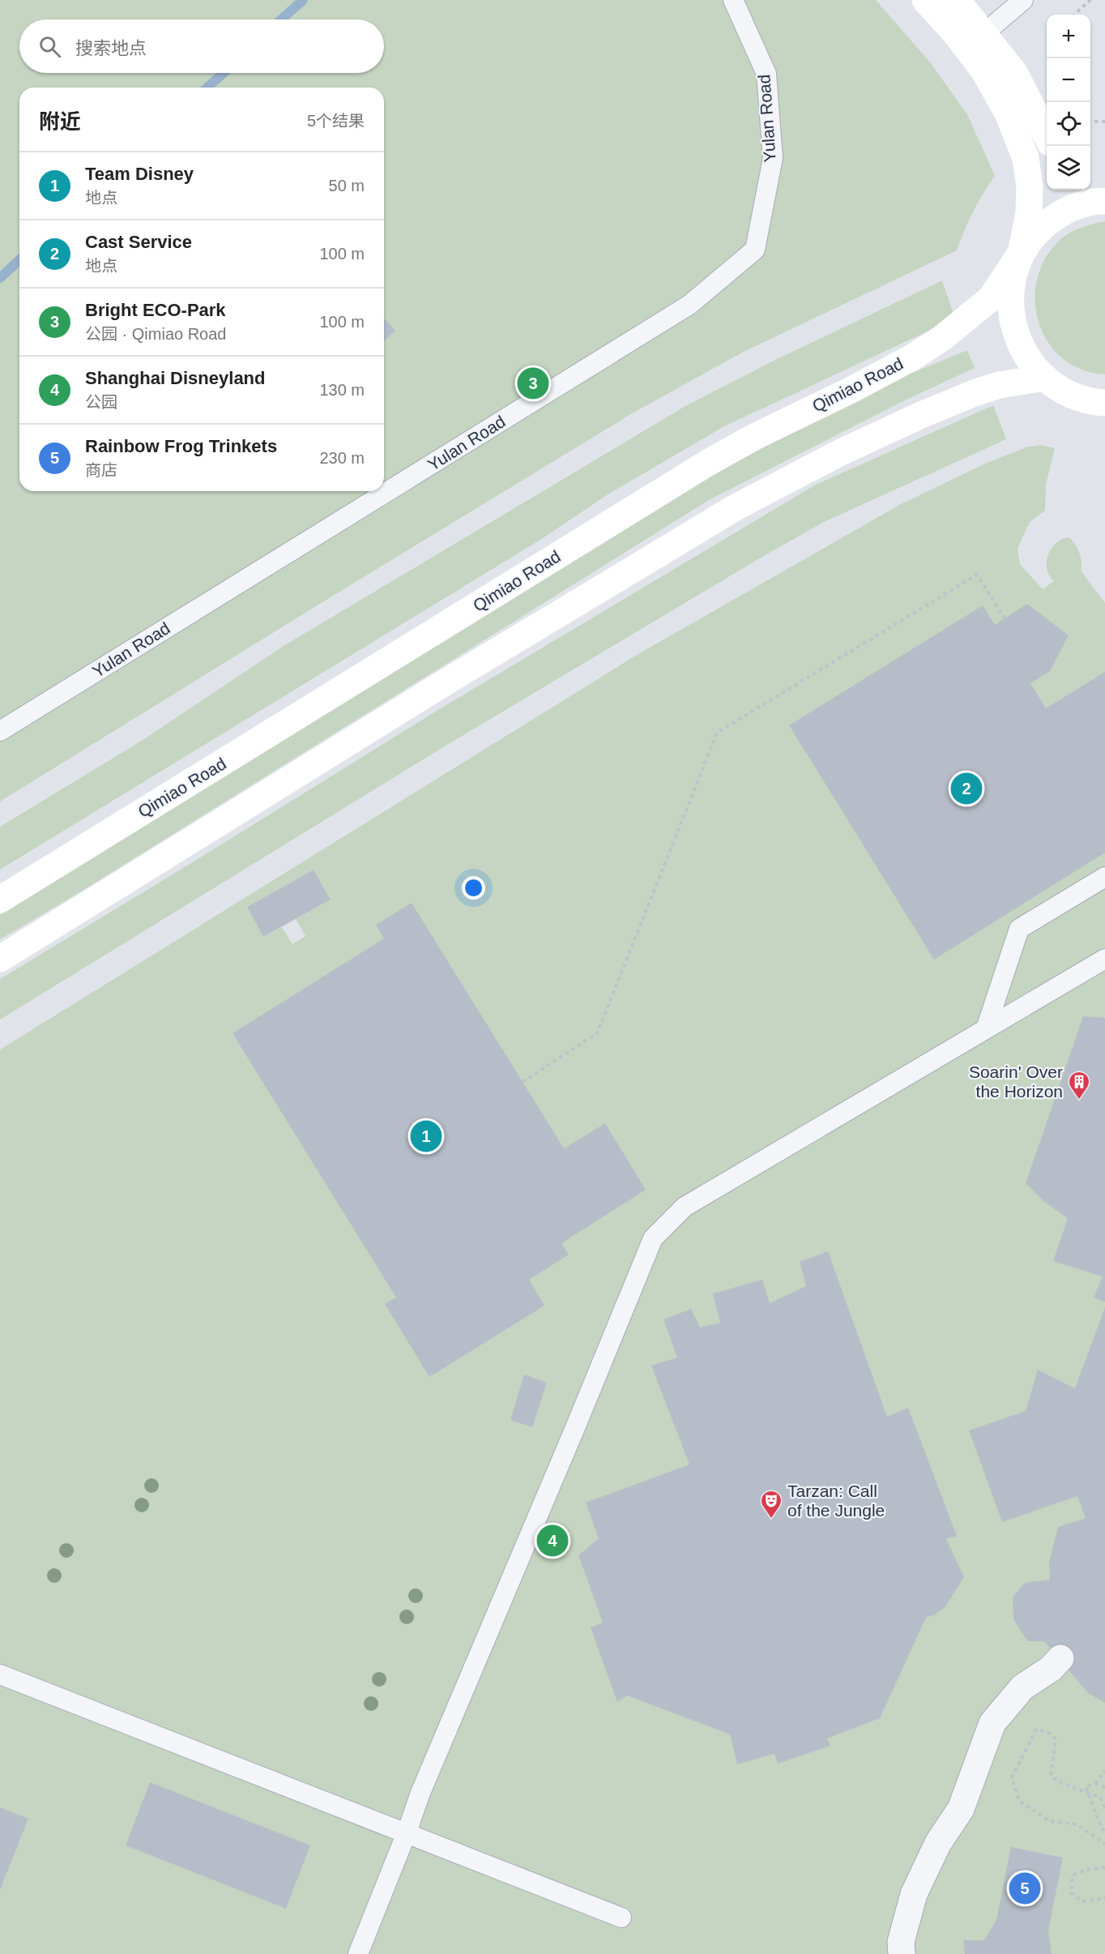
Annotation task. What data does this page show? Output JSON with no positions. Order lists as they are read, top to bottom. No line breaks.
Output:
{"streets":{"street":["Qimiao Road"],"lane":["Yulan Road"]},"places":{"building":["Soarin' Over the Horizon"],"theatre":["Tarzan: Call of the Jungle"]},"page":{"map_buttons":["+","−"],"search":"搜索地点","heading":["附近","5个结果"],"list":[{"mark":"1","name":"Team Disney","note":"地点","value":"50 m"},{"mark":"2","name":"Cast Service","note":"地点","value":"100 m"},{"mark":"3","name":"Bright ECO-Park","note":"公园 · Qimiao Road","value":"100 m"},{"mark":"4","name":"Shanghai Disneyland","note":"公园","value":"130 m"},{"mark":"5","name":"Rainbow Frog Trinkets","note":"商店","value":"230 m"}],"pins":["3","2","1","4","5"]}}
